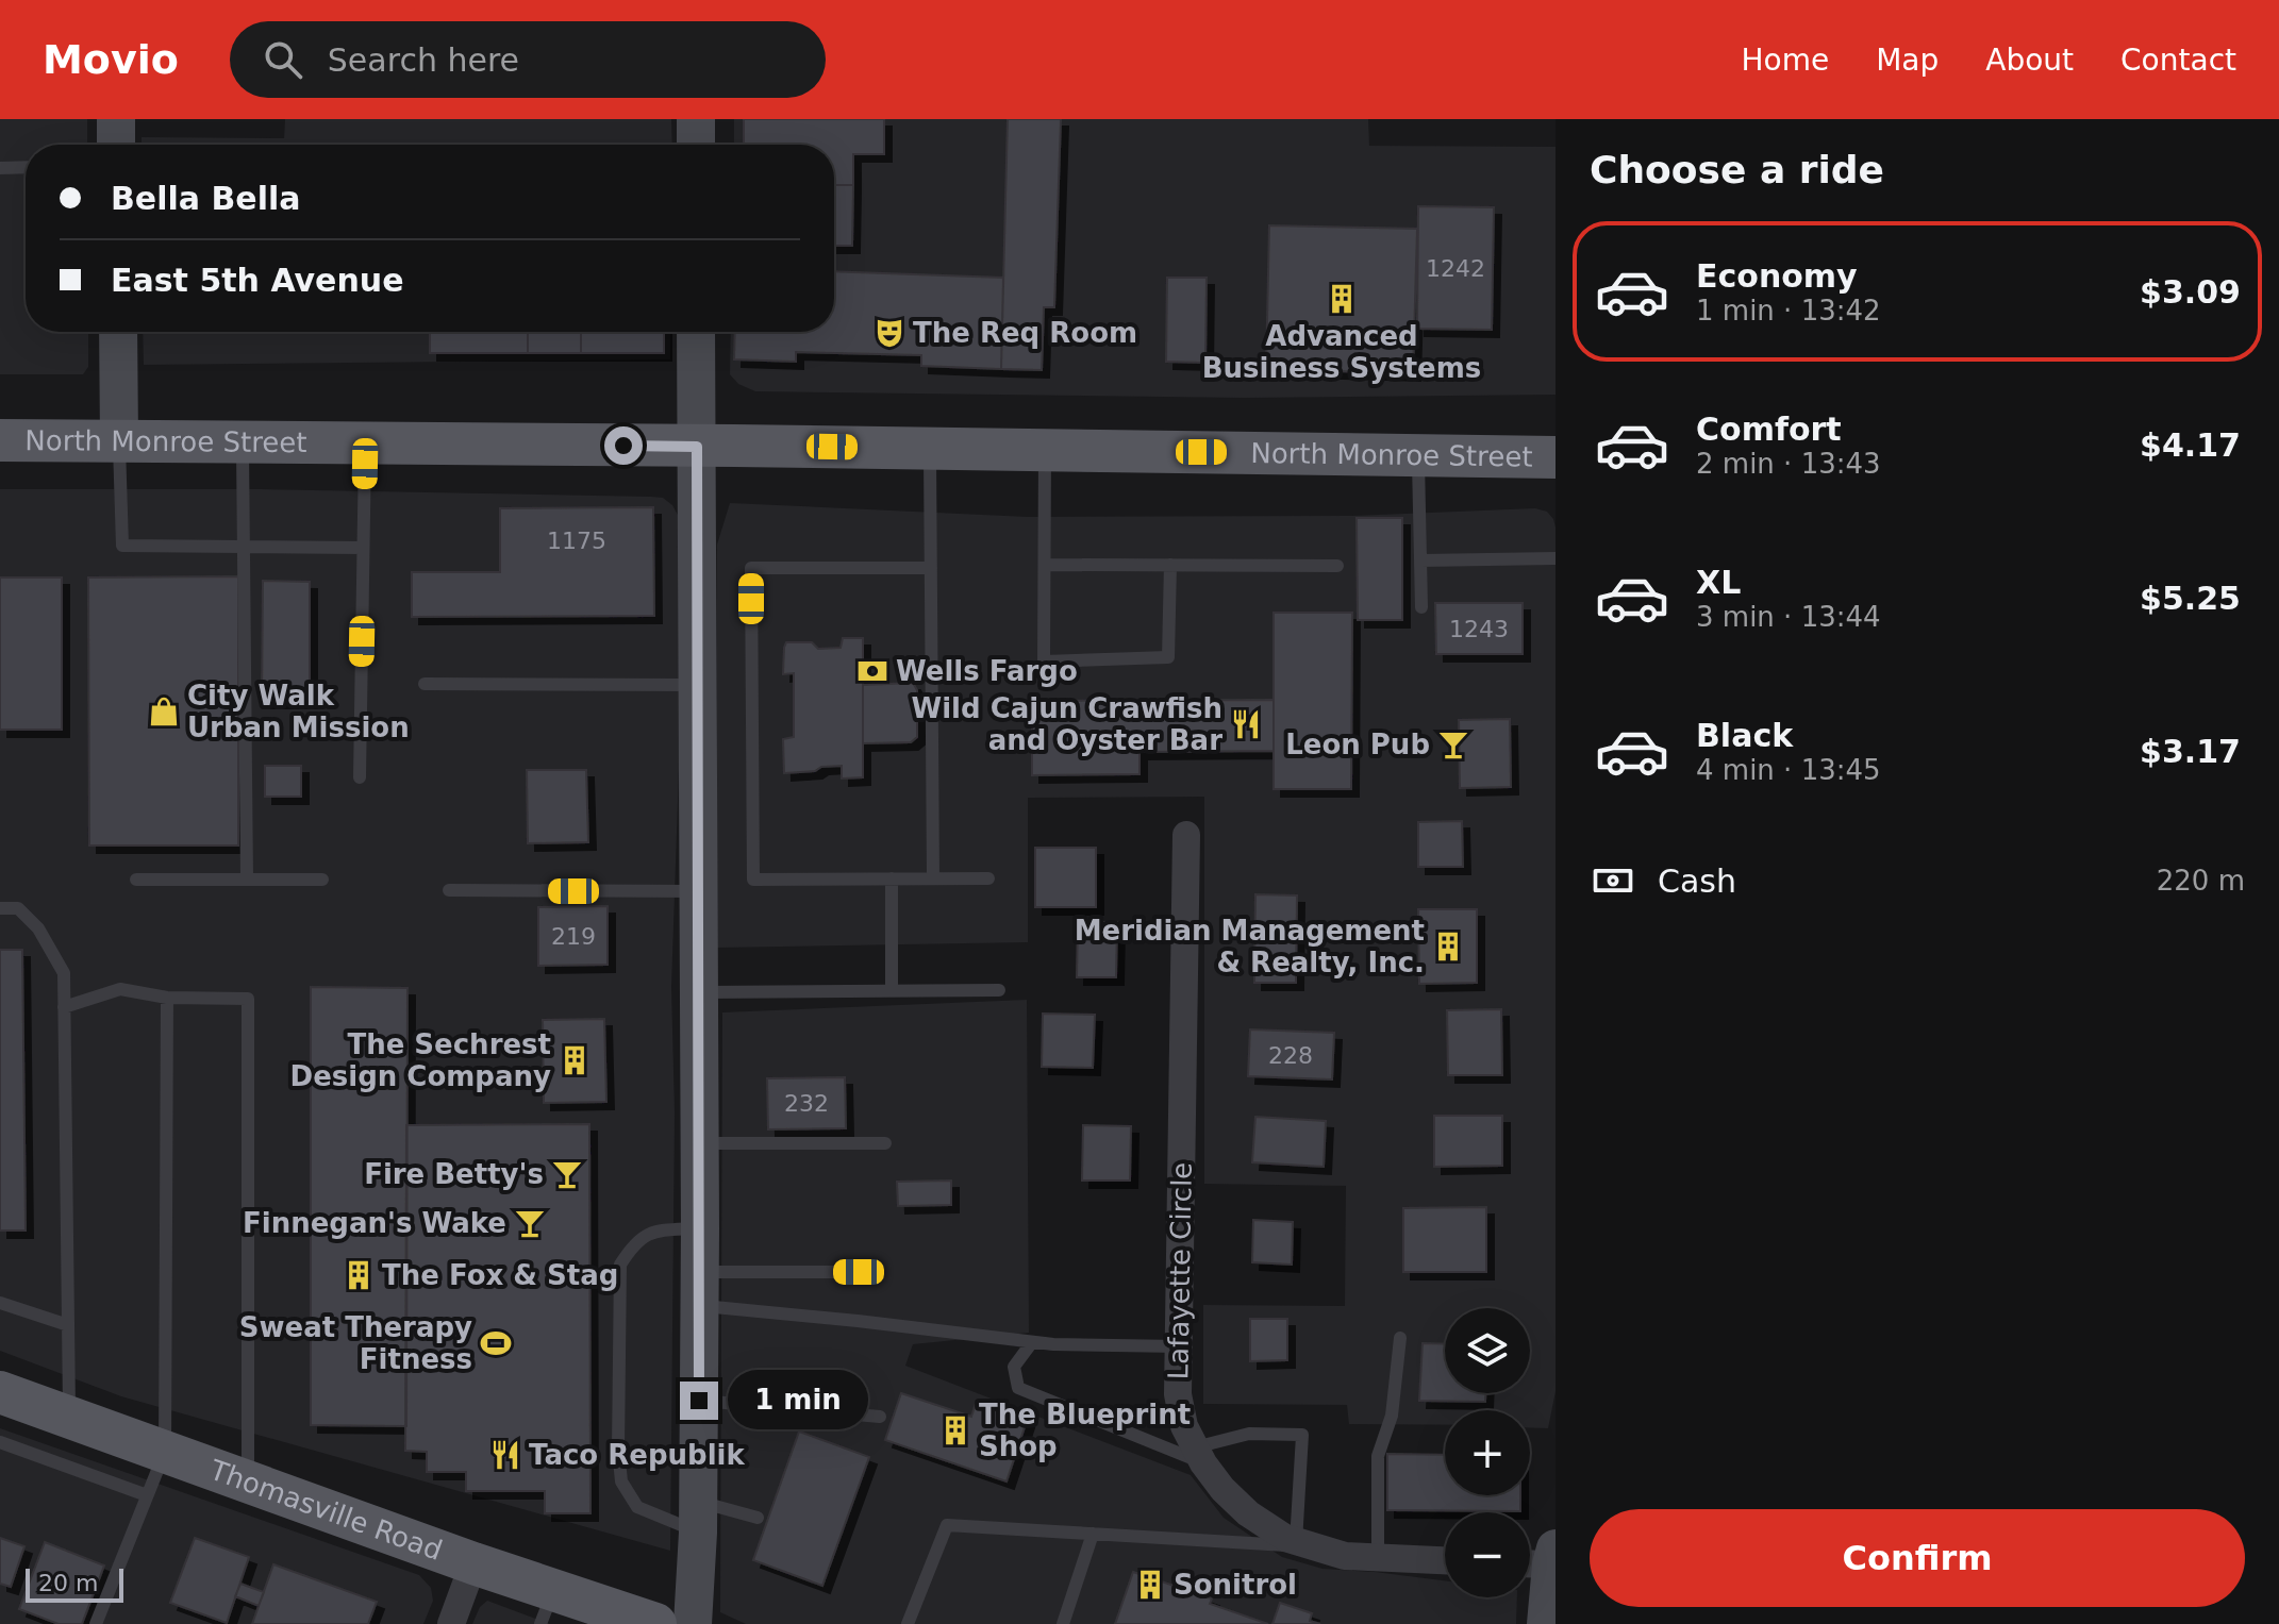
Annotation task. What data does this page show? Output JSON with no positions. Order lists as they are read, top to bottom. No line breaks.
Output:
{"streets":{"main road":["North Monroe Street","Thomasville Road"],"street":["Lafayette Circle"]},"places":{"building":["Advanced Business Systems","Meridian Management & Realty, Inc.","The Sechrest Design Company","The Fox & Stag","The Blueprint Shop","Sonitrol"],"theatre":["The Req Room"],"bank":["Wells Fargo"],"shop":["City Walk Urban Mission"],"restaurant":["Wild Cajun Crawfish and Oyster Bar","Taco Republik"],"bar":["Leon Pub","Fire Betty's","Finnegan's Wake"],"sports":["Sweat Therapy Fitness"]},"house_numbers":["1242","1175","1243","219","228","232"],"scale_bar":"20 m","page":{"header":"Movio","search":"Search here","nav":["Home","Map","About","Contact"],"heading":"Choose a ride","banner":["Bella Bella","East 5th Avenue"],"list":[{"name":"Economy","note":"1 min · 13:42","value":"$3.09"},{"name":"Comfort","note":"2 min · 13:43","value":"$4.17"},{"name":"XL","note":"3 min · 13:44","value":"$5.25"},{"name":"Black","note":"4 min · 13:45","value":"$3.17"}],"pay":["Cash","220 m"],"map_buttons":["+","−"],"bubble":"1 min","buttons":"Confirm","scale":"20 m"}}
